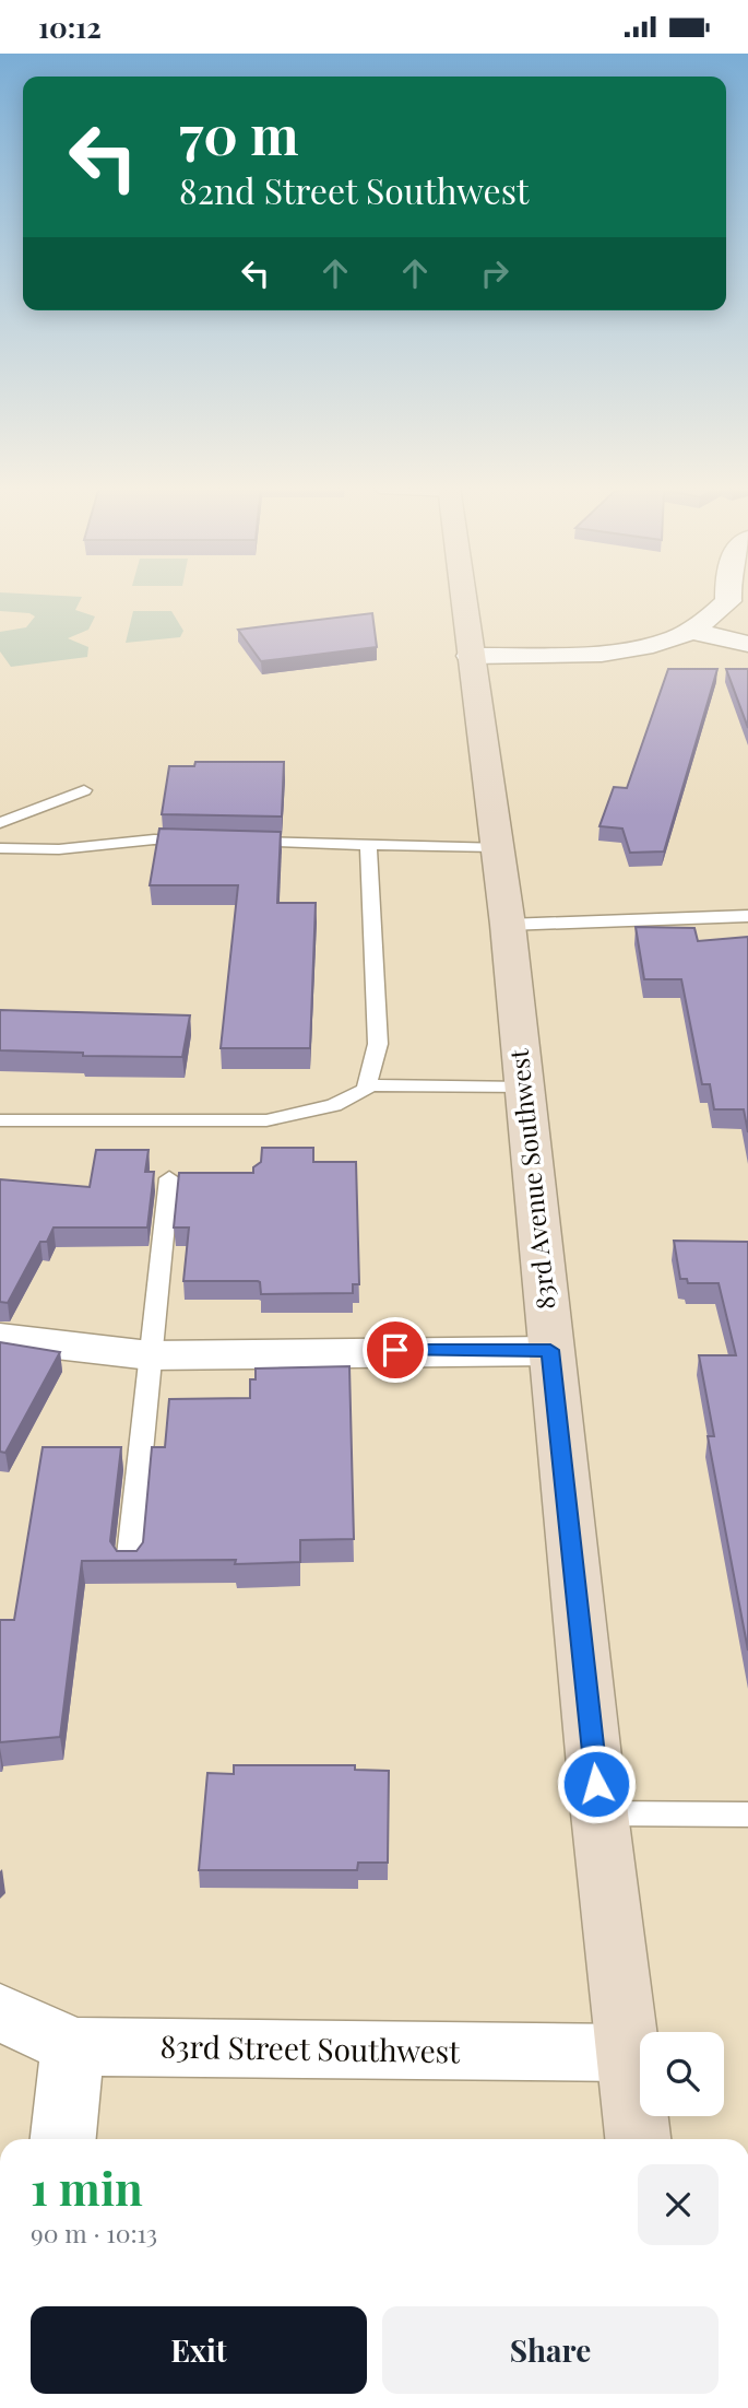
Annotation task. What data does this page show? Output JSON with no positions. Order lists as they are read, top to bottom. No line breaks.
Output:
{"streets":{"street":["83rd Avenue Southwest","83rd Street Southwest"]},"crossings":[["83rd Avenue Southwest","83rd Street Southwest"]],"page":{"status":"10:12","turn":["70 m","82nd Street Southwest"],"heading":["1 min","90 m · 10:13"],"buttons":["Exit","Share"]}}
